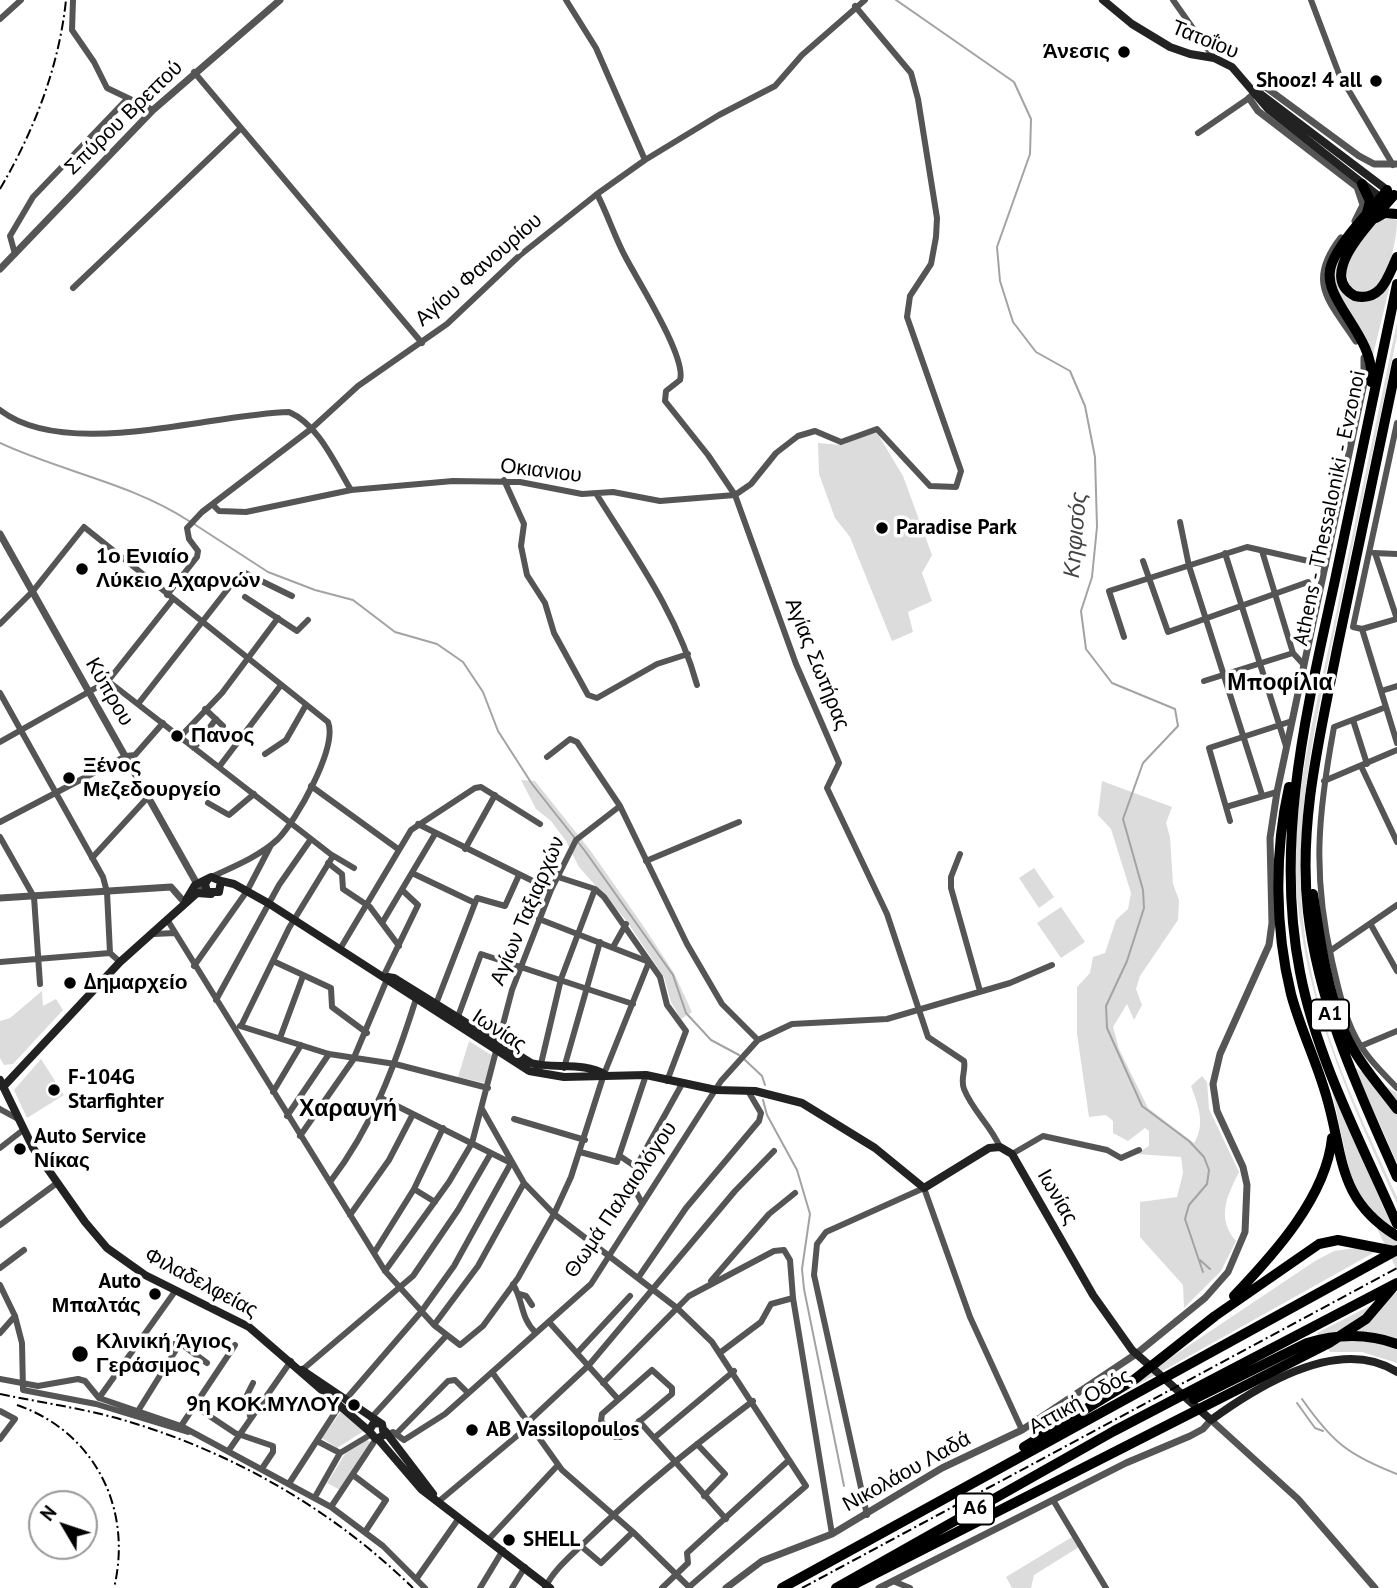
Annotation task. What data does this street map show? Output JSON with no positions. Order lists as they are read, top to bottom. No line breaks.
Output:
{"streets":{"highway":["Athens - Thessaloniki - Evzonoi","Α1","Αττική Οδός","Α6"],"main road":["Τατοΐου","Κύπρου","Ιωνίας","Φιλαδελφείας"],"street":["Σπύρου Βρεττού","Αγίου Φανουρίου","Οκιανιου","Αγίας Σωτήρας","Αγίων Ταξιαρχών","Θωμά Παλαιολόγου","Νικολάου Λαδά"]},"crossings":[["Τατοΐου","Νικολάου Λαδά"],["Αγίου Φανουρίου","Οκιανιου"],["Αγίου Φανουρίου","Αγίας Σωτήρας"],["Οκιανιου","Αγίας Σωτήρας"],["Athens - Thessaloniki - Evzonoi","Νικολάου Λαδά"],["Αγίας Σωτήρας","Ιωνίας"],["Αγίας Σωτήρας","Θωμά Παλαιολόγου"],["Κύπρου","Ιωνίας"],["Αγίων Ταξιαρχών","Ιωνίας"],["Ιωνίας","Θωμά Παλαιολόγου"],["Ιωνίας","Νικολάου Λαδά"]],"districts":["Μποφίλια","Χαραυγή"],"water":["Κηφισός"],"places":["Άνεσις","Shooz! 4 all","Paradise Park","1ο Ενιαίο Λύκειο Αχαρνών","Πανος","Ξένος Μεζεδουργείο","Δημαρχείο","F-104G Starfighter","Auto Service Νίκας","Auto Μπαλτάς","Κλινική Άγιος Γεράσιμος","9η ΚΟΚ.ΜΥΛΟΥ","AB Vassilopoulos","SHELL"],"north":"top left"}
